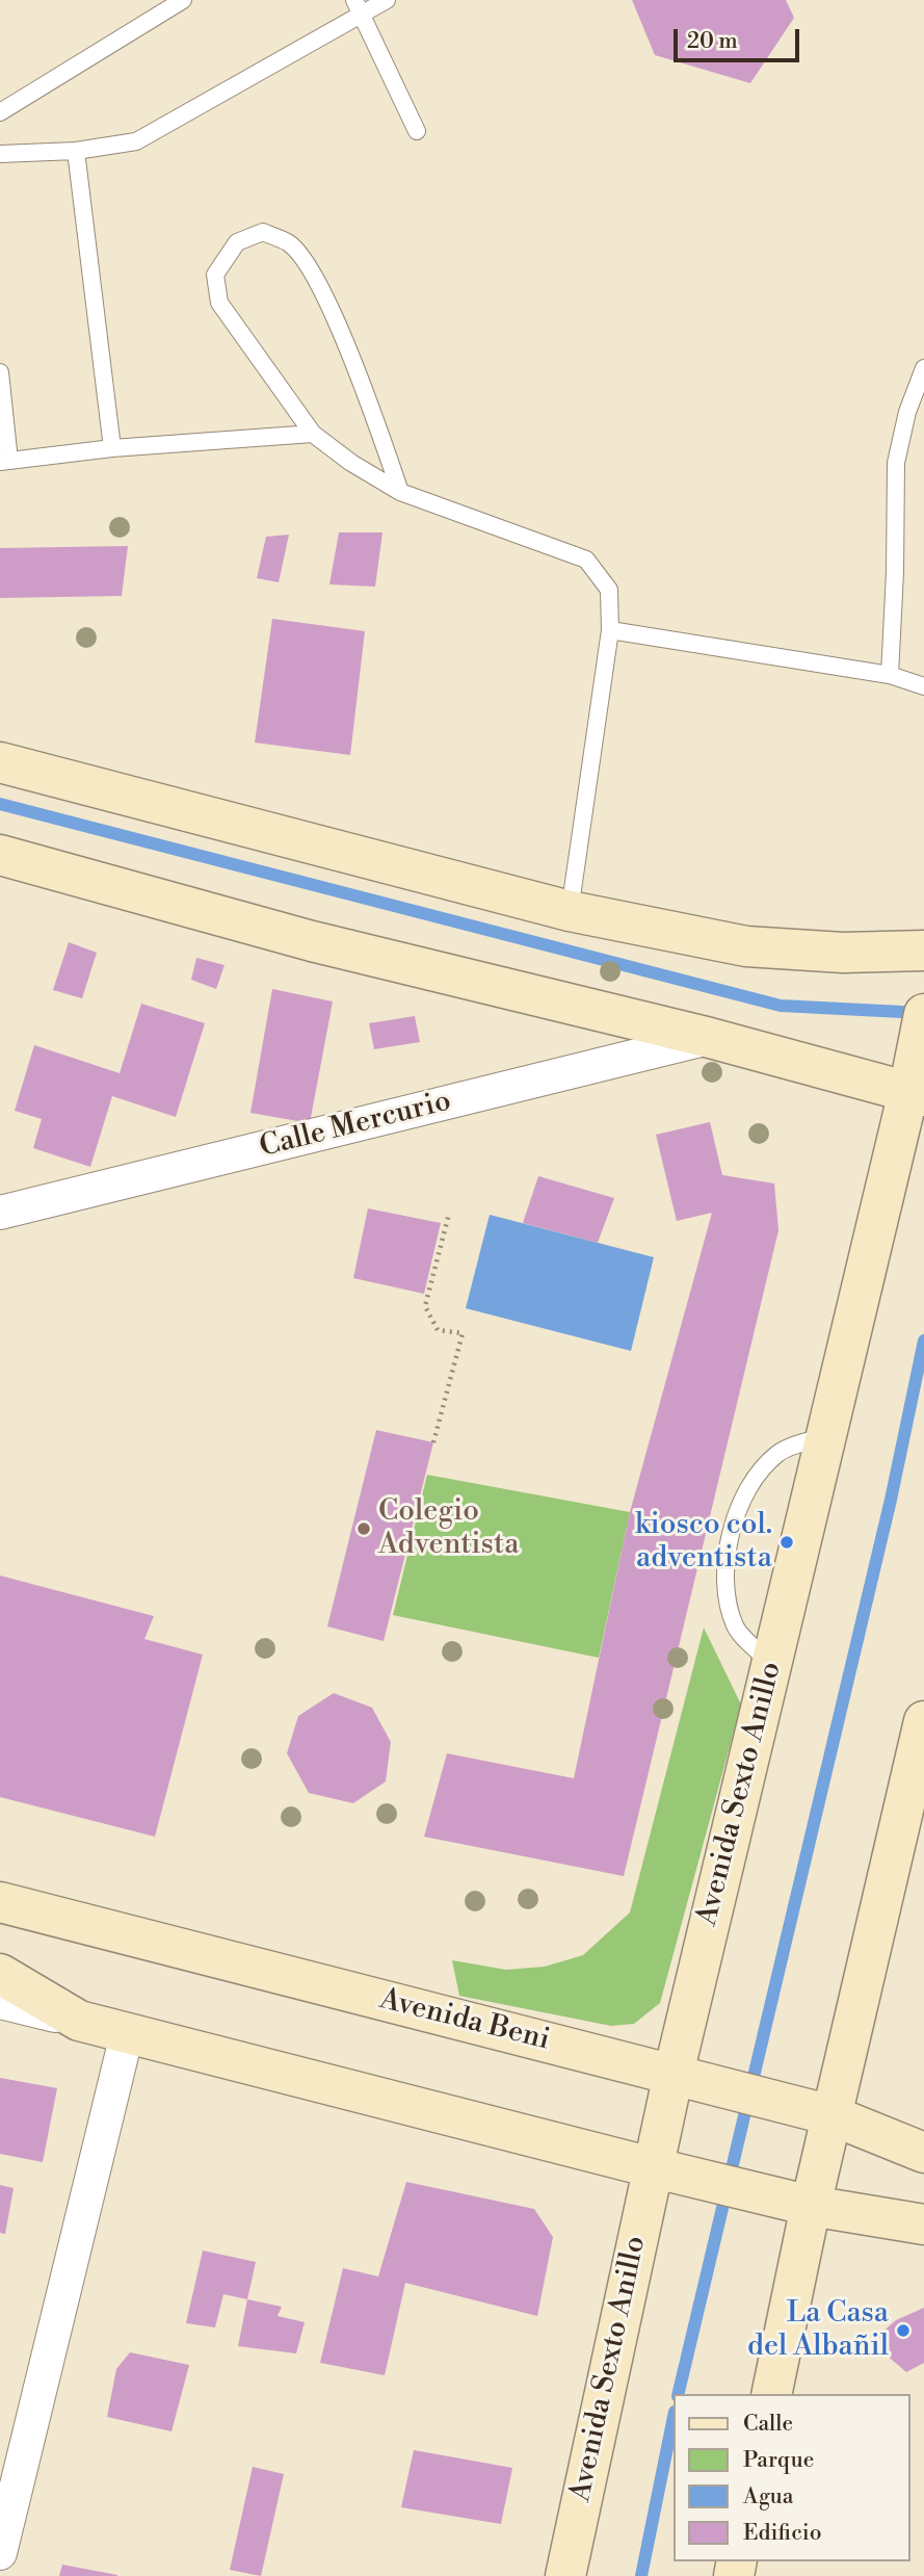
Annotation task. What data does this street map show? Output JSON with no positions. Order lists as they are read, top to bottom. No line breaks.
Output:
{"streets":{"street":["Calle Mercurio","Avenida Sexto Anillo","Avenida Beni"]},"crossings":[["Avenida Sexto Anillo","Avenida Beni"]],"places":["Colegio Adventista","kiosco col. adventista","La Casa del Albañil"],"legend":["Calle","Parque","Agua","Edificio"],"scale_bar":"20 m"}
